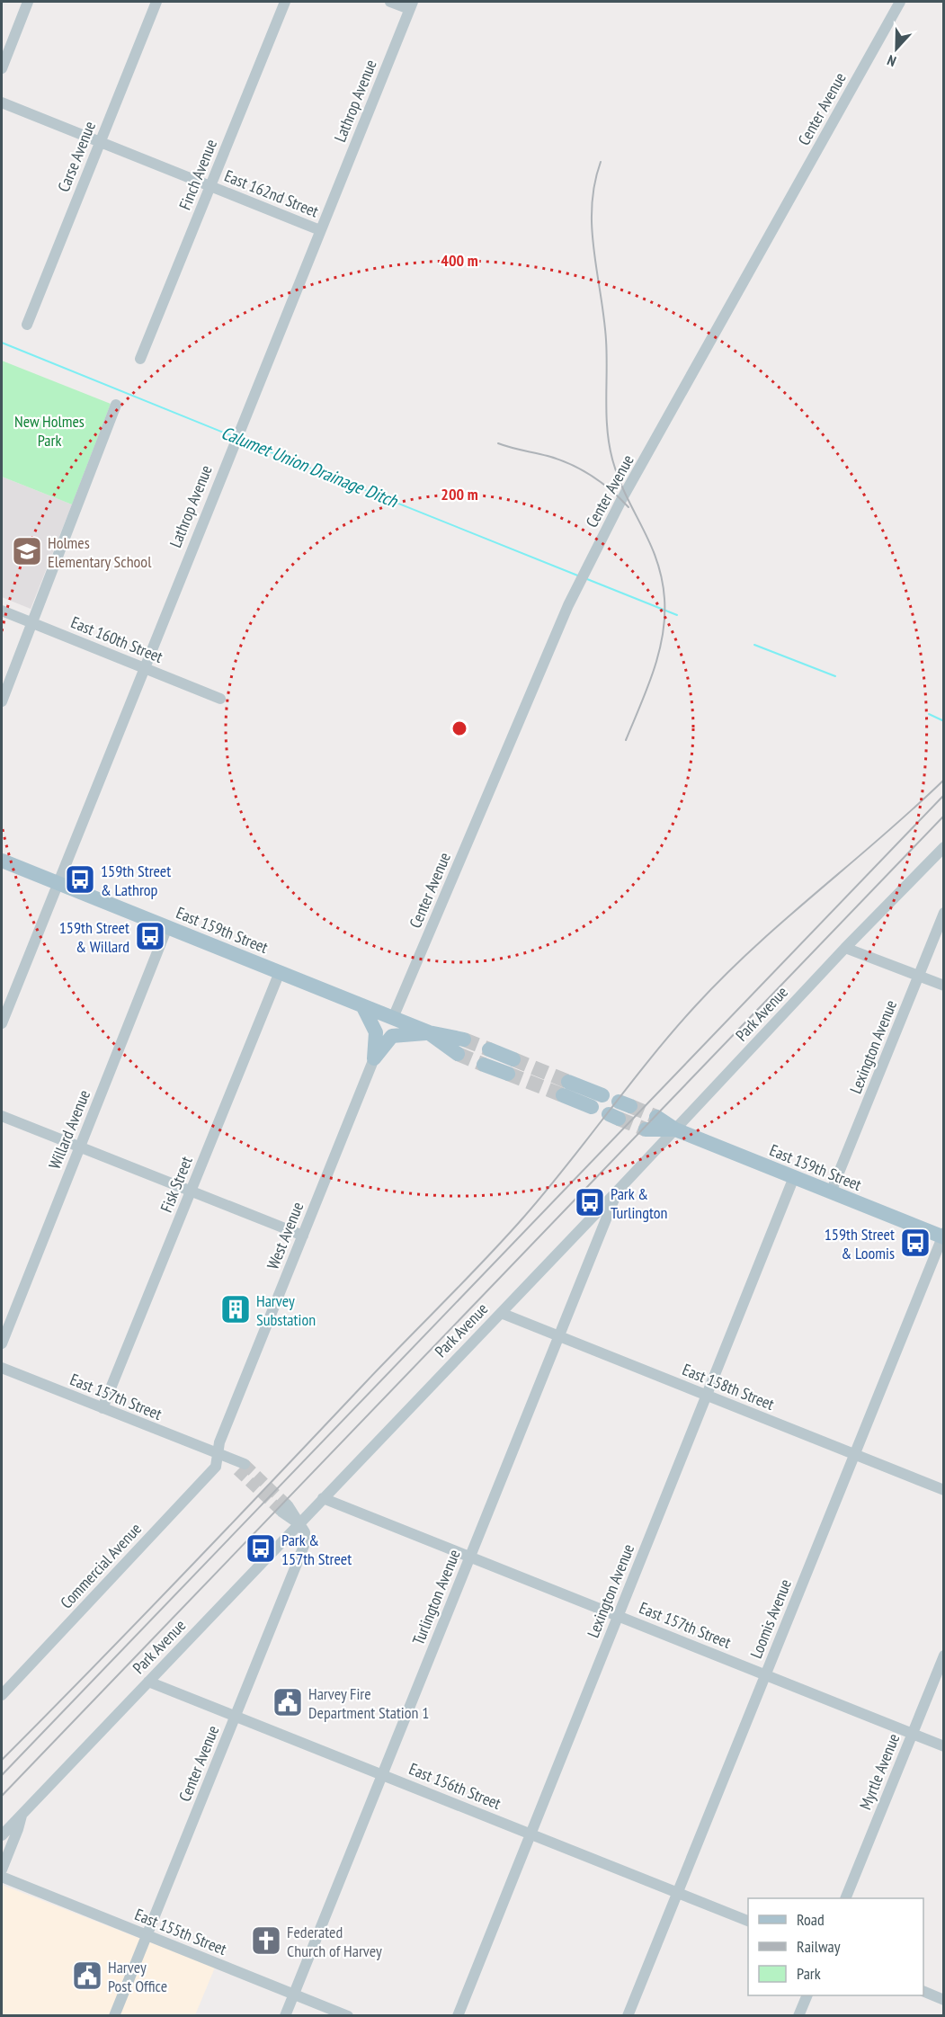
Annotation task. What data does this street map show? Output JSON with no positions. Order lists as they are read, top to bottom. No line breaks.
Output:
{"streets":{"main road":["East 159th Street"],"street":["Lathrop Avenue","Center Avenue","Carse Avenue","Finch Avenue","East 162nd Street","East 160th Street","Park Avenue","Lexington Avenue","Willard Avenue","Fisk Street","West Avenue","East 158th Street","East 157th Street","Commercial Avenue","Turlington Avenue","Loomis Avenue","Myrtle Avenue","East 156th Street","East 155th Street"]},"crossings":[["Lathrop Avenue","East 162nd Street"],["Lathrop Avenue","East 160th Street"],["Lathrop Avenue","East 159th Street"],["Center Avenue","East 159th Street"],["Center Avenue","Park Avenue"],["Center Avenue","East 156th Street"],["Center Avenue","East 155th Street"],["Carse Avenue","East 162nd Street"],["Finch Avenue","East 162nd Street"],["East 159th Street","Park Avenue"],["East 159th Street","Lexington Avenue"],["East 159th Street","Willard Avenue"],["East 159th Street","Fisk Street"],["East 159th Street","Loomis Avenue"],["Park Avenue","East 158th Street"],["Park Avenue","East 157th Street"],["Park Avenue","Turlington Avenue"],["Park Avenue","East 156th Street"],["Lexington Avenue","East 158th Street"],["Lexington Avenue","East 157th Street"],["Lexington Avenue","East 156th Street"],["Fisk Street","East 157th Street"],["West Avenue","East 157th Street"],["West Avenue","Commercial Avenue"],["East 158th Street","Turlington Avenue"],["East 158th Street","Loomis Avenue"],["East 157th Street","Commercial Avenue"],["East 157th Street","Turlington Avenue"],["East 157th Street","Loomis Avenue"],["East 157th Street","Myrtle Avenue"],["Turlington Avenue","East 156th Street"],["Turlington Avenue","East 155th Street"],["Loomis Avenue","East 156th Street"]],"water":["Calumet Union Drainage Ditch"],"parks":["New Holmes Park"],"places":{"school or university":["Holmes Elementary School"],"bus stop":["159th Street & Lathrop","159th Street & Willard","Park & Turlington","159th Street & Loomis","Park & 157th Street"],"building":["Harvey Substation"],"public building":["Harvey Fire Department Station 1","Harvey Post Office"],"church":["Federated Church of Harvey"]},"legend":["Road","Railway","Park"],"north":"bottom","rings":["400 m","200 m"]}
